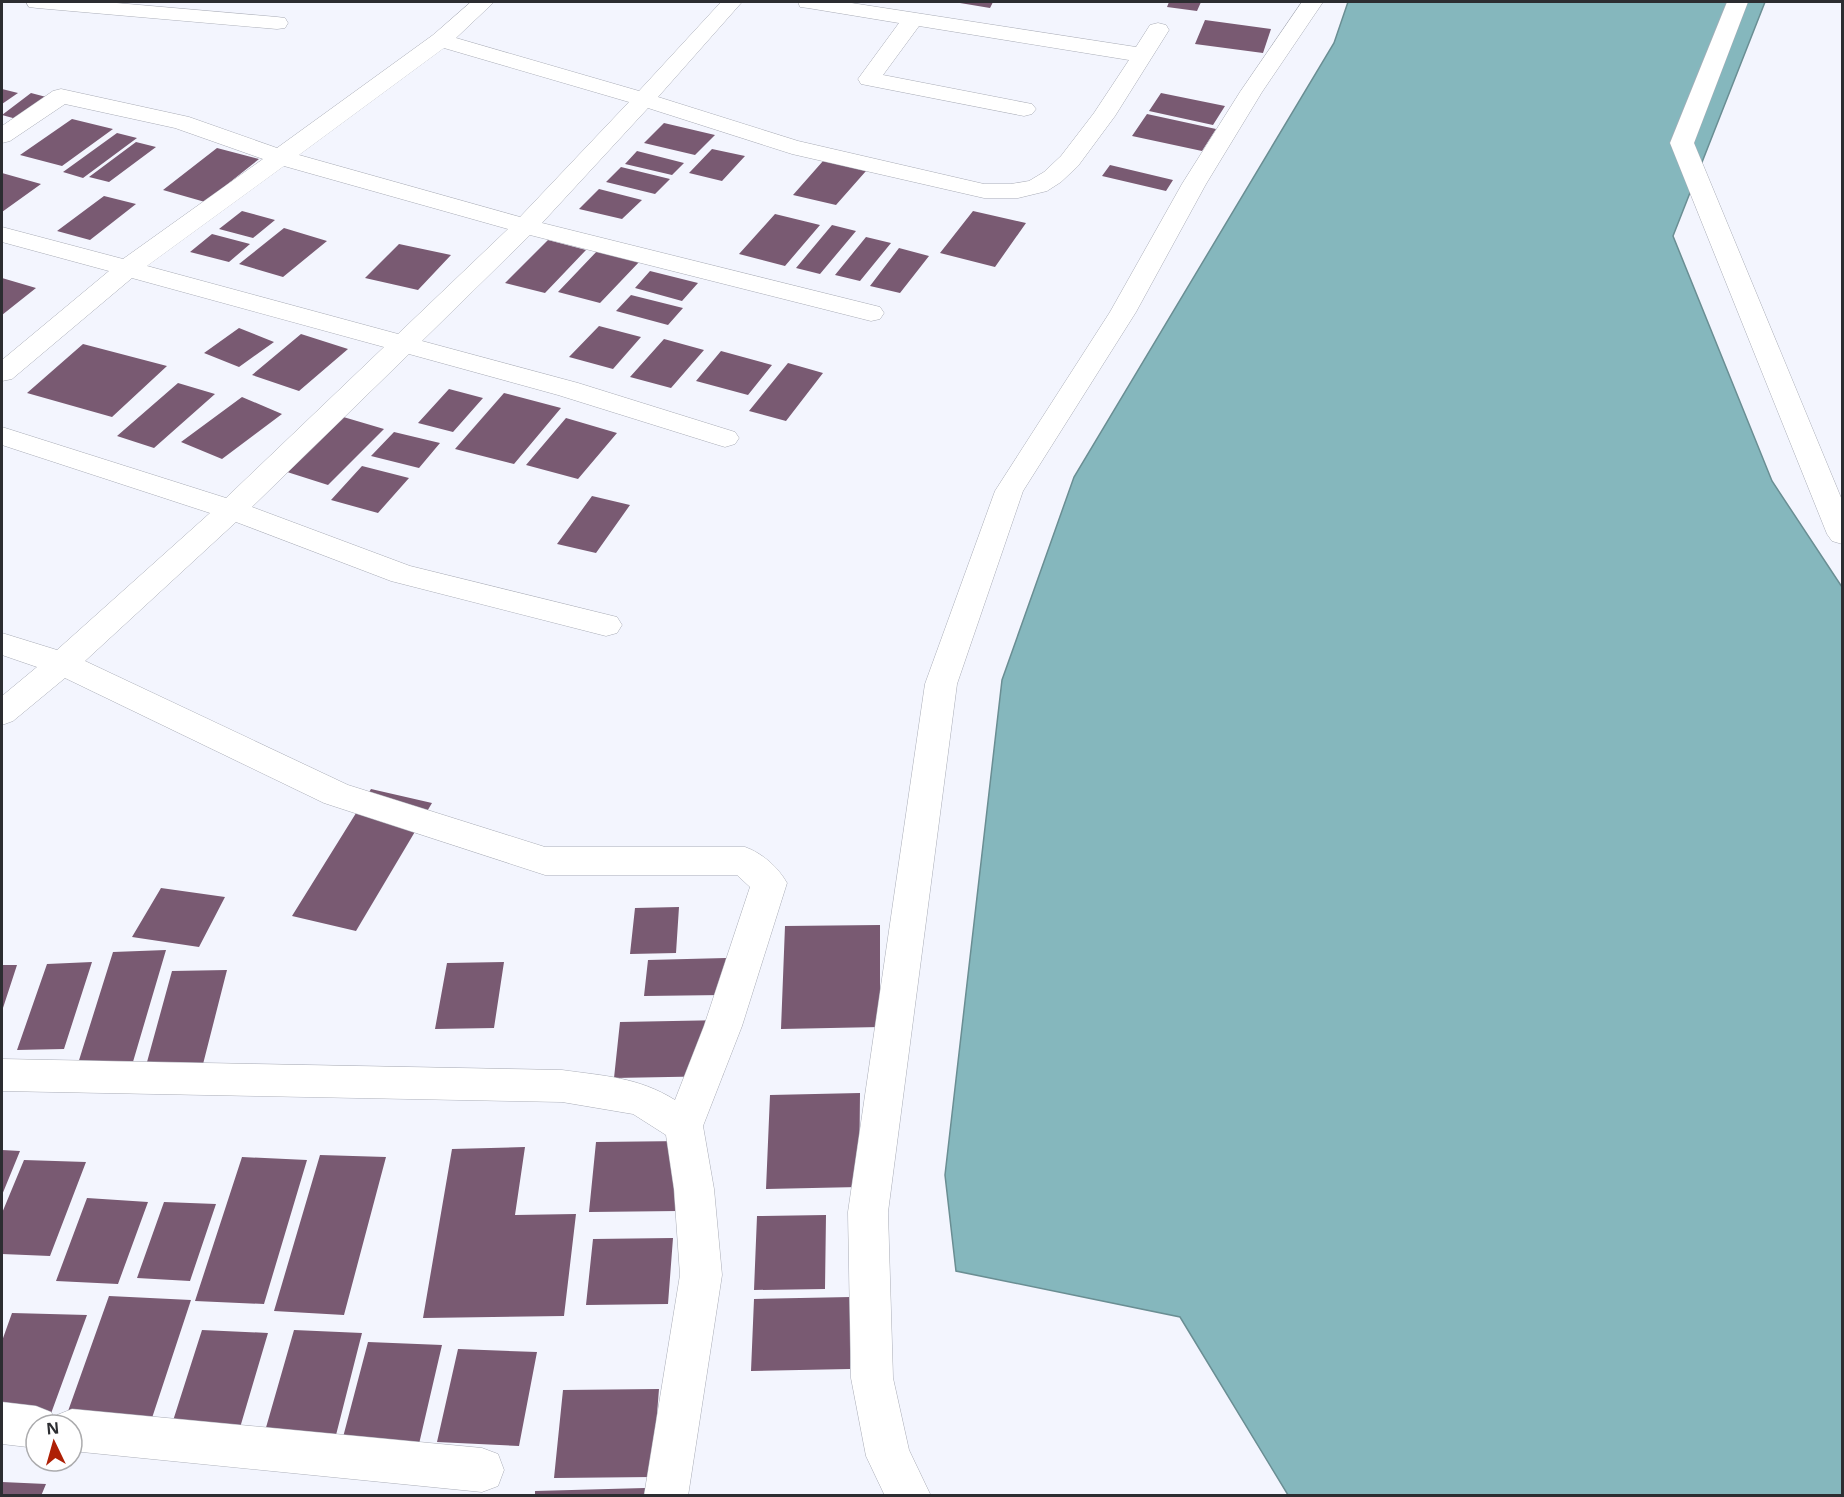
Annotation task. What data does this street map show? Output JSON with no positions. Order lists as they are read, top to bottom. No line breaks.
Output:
{"north":"top"}
